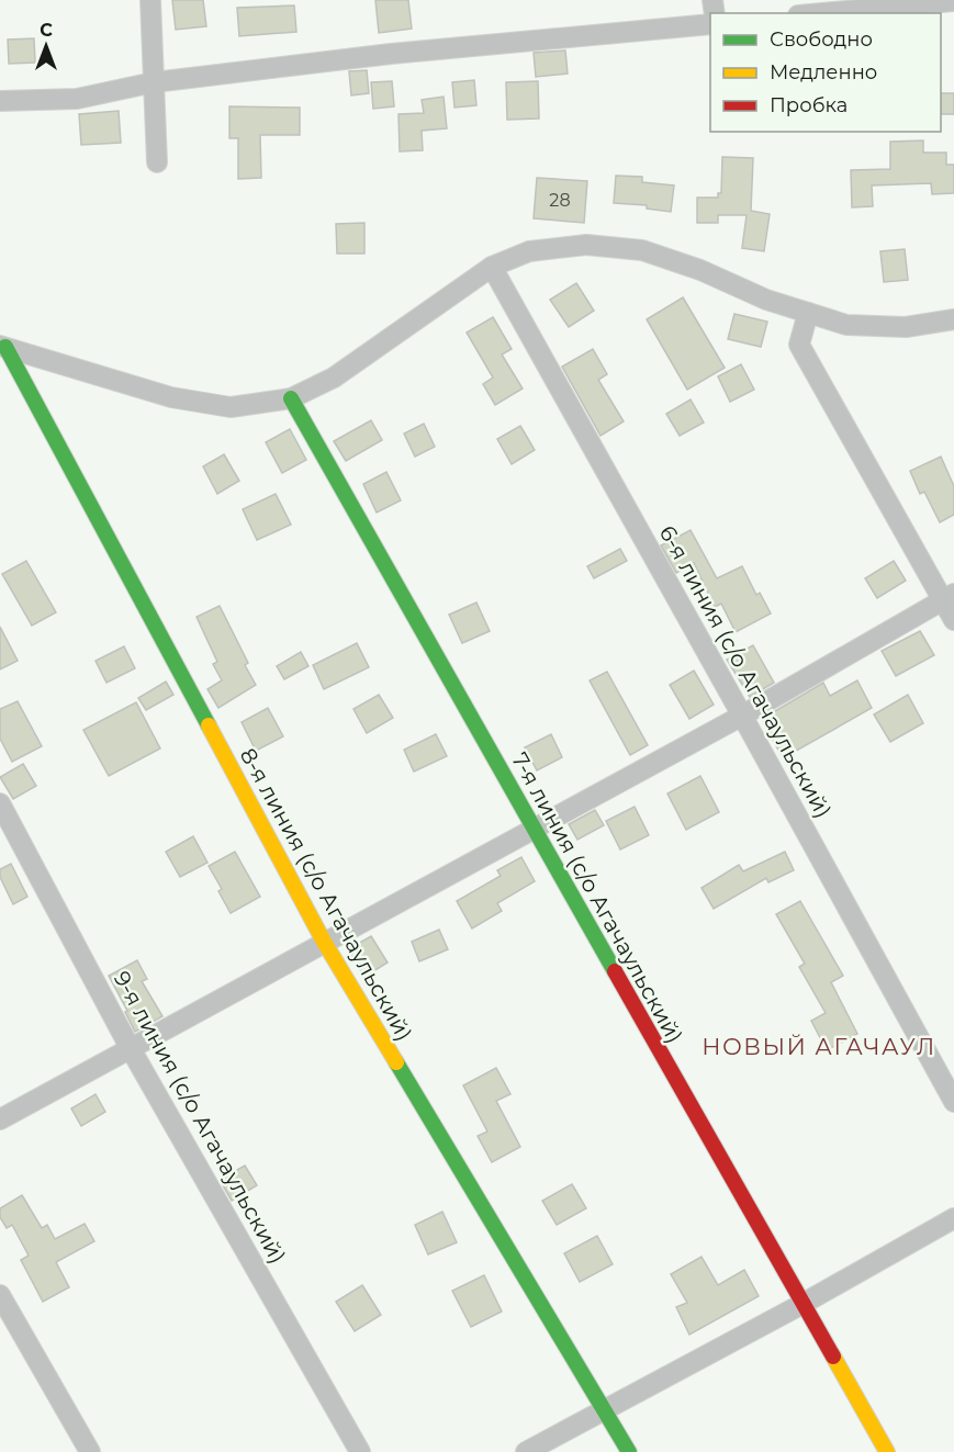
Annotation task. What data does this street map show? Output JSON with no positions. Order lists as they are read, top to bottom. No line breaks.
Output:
{"streets":{"street":["6-я линия (с/о Агачаульский)","8-я линия (с/о Агачаульский)","7-я линия (с/о Агачаульский)","9-я линия (с/о Агачаульский)"]},"districts":["НОВЫЙ АГАЧАУЛ"],"house_numbers":["28"],"legend":["Свободно","Медленно","Пробка"],"north":"top"}
